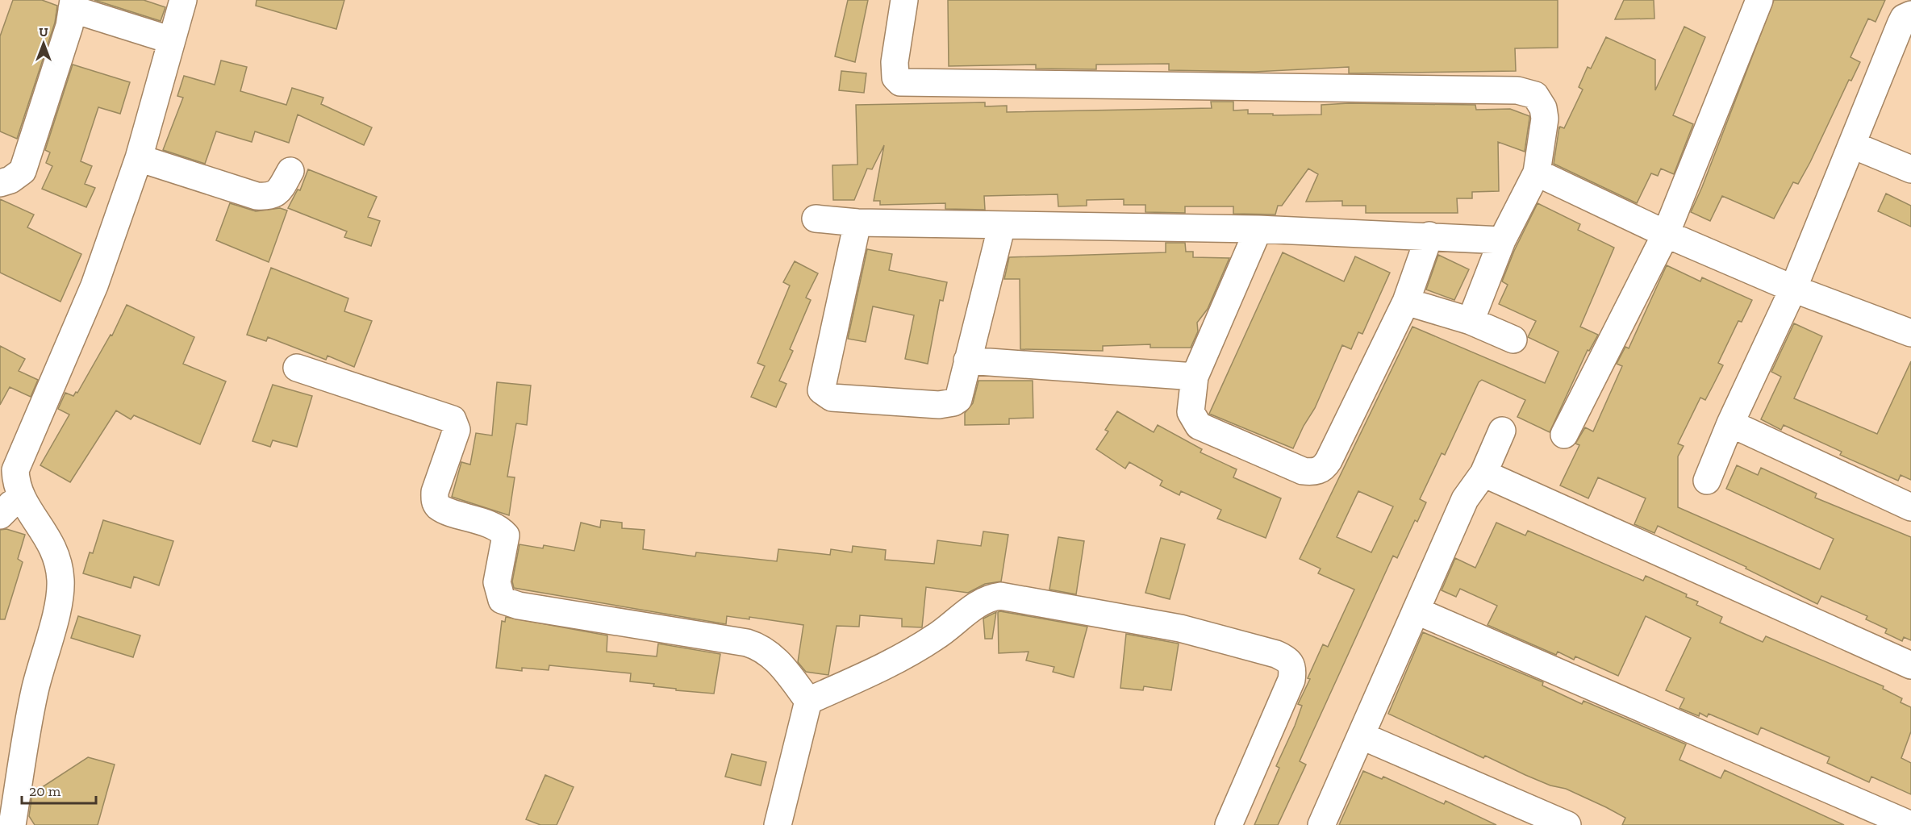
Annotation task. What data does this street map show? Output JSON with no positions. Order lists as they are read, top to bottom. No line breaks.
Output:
{"scale_bar":"20 m","north":"top"}
